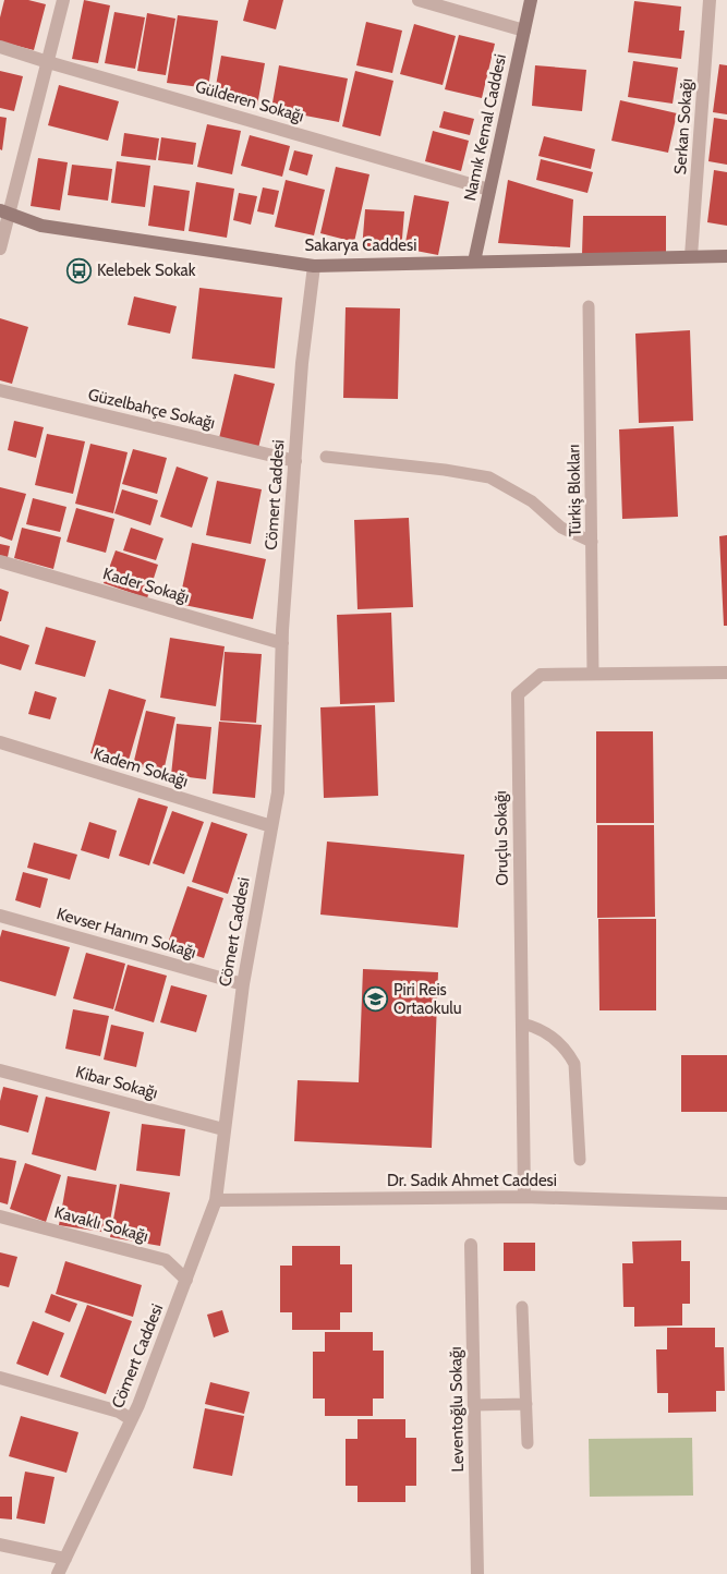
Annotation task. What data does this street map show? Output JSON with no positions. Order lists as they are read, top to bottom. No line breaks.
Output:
{"streets":{"street":["Gülderen Sokağı","Serkan Sokağı","Namık Kemal Caddesi","Sakarya Caddesi","Güzelbahçe Sokağı","Cömert Caddesi","Kader Sokağı","Kadem Sokağı","Oruçlu Sokağı","Kevser Hanım Sokağı","Kibar Sokağı","Dr. Sadık Ahmet Caddesi","Kavaklı Sokağı","Leventoğlu Sokağı"],"lane":["Türkiş Blokları"]},"crossings":[["Gülderen Sokağı","Namık Kemal Caddesi"],["Serkan Sokağı","Sakarya Caddesi"],["Namık Kemal Caddesi","Sakarya Caddesi"],["Sakarya Caddesi","Cömert Caddesi"],["Güzelbahçe Sokağı","Cömert Caddesi"],["Türkiş Blokları","Oruçlu Sokağı"],["Cömert Caddesi","Kader Sokağı"],["Cömert Caddesi","Kadem Sokağı"],["Cömert Caddesi","Kevser Hanım Sokağı"],["Cömert Caddesi","Kibar Sokağı"],["Cömert Caddesi","Dr. Sadık Ahmet Caddesi"],["Cömert Caddesi","Kavaklı Sokağı"],["Oruçlu Sokağı","Dr. Sadık Ahmet Caddesi"]],"places":{"bus stop":["Kelebek Sokak"],"school or university":["Piri Reis Ortaokulu"]}}
